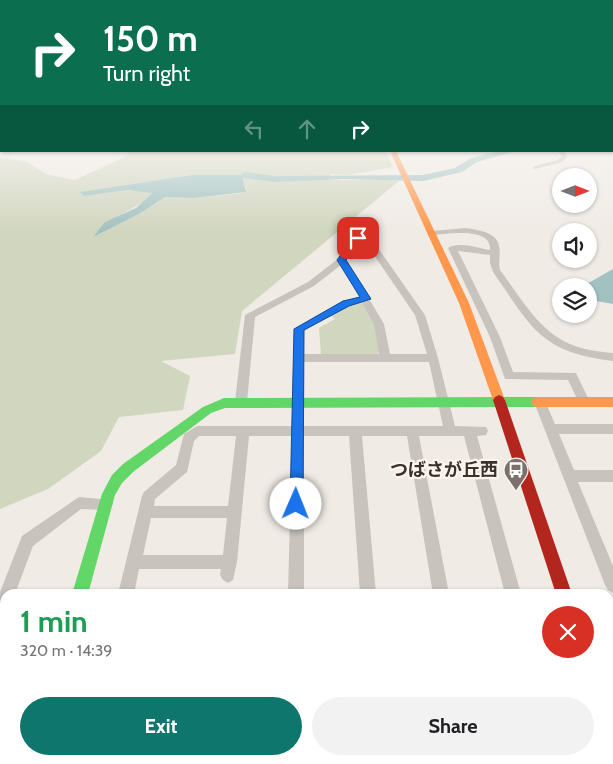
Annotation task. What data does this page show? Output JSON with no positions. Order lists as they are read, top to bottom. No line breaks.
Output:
{"places":{"bus stop":["つばさが丘西"]},"north":"right","page":{"turn":["150 m","Turn right"],"heading":["1 min","320 m · 14:39"],"buttons":["Exit","Share"]}}
